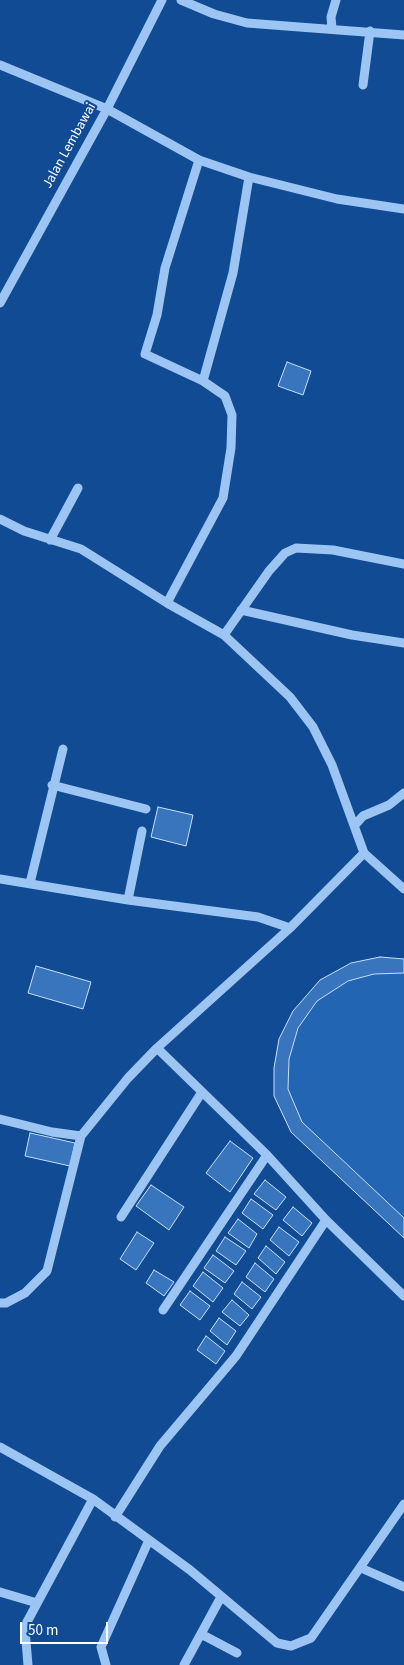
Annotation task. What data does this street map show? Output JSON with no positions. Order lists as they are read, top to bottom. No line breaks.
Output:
{"streets":{"street":["Jalan Lembawai"]},"scale_bar":"50 m"}
